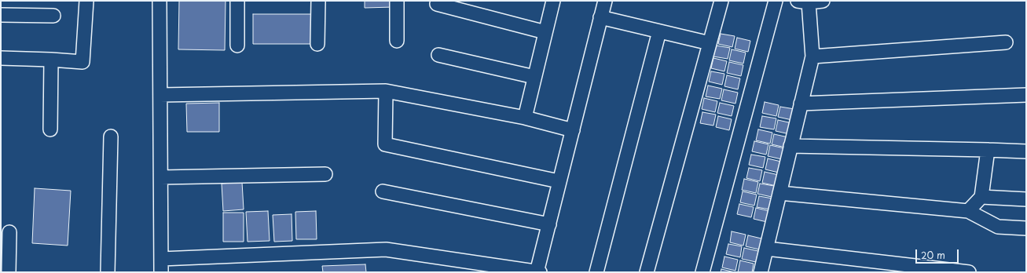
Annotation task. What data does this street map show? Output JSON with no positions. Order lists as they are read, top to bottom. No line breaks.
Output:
{"scale_bar":"20 m"}
